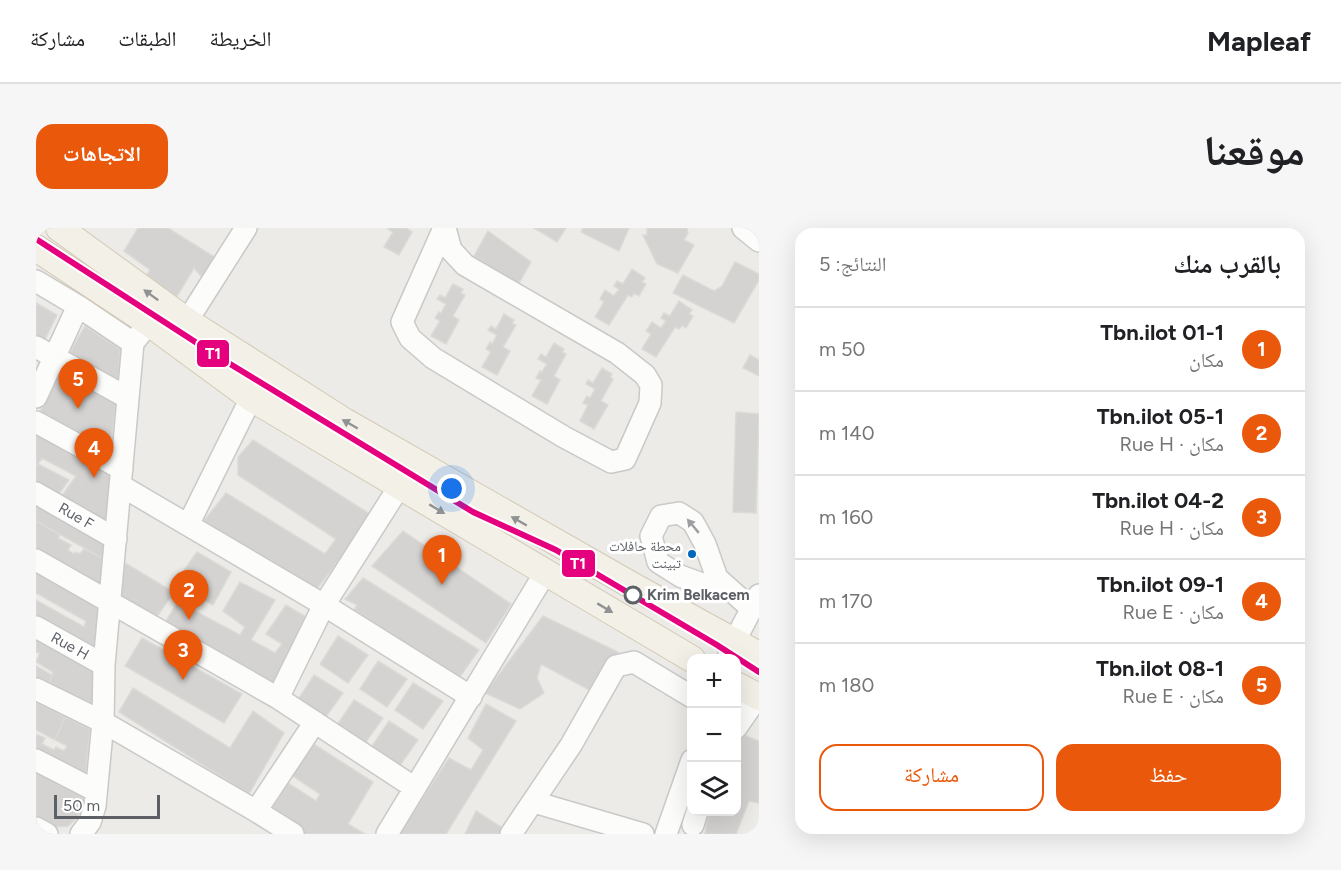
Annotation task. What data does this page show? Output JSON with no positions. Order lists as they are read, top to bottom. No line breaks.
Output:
{"streets":{"street":["Rue F","Rue H"]},"places":["محطة حافلات تبينت","Krim Belkacem"],"lines":["transit line T1"],"scale_bar":"50 m","page":{"header":"Mapleaf","nav":["الخريطة","الطبقات","مشاركة"],"title":"موقعنا","buttons":["الاتجاهات",["حفظ","مشاركة"]],"heading":["بالقرب منك","النتائج: 5"],"list":[{"mark":"1","name":"Tbn.ilot 01-1","note":"مكان","value":"50 m"},{"mark":"2","name":"Tbn.ilot 05-1","note":"مكان · Rue H","value":"140 m"},{"mark":"3","name":"Tbn.ilot 04-2","note":"مكان · Rue H","value":"160 m"},{"mark":"4","name":"Tbn.ilot 09-1","note":"مكان · Rue E","value":"170 m"},{"mark":"5","name":"Tbn.ilot 08-1","note":"مكان · Rue E","value":"180 m"}],"pins":["5","4","1","2","3"],"map_buttons":["+","−"],"scale":"50 m"}}
